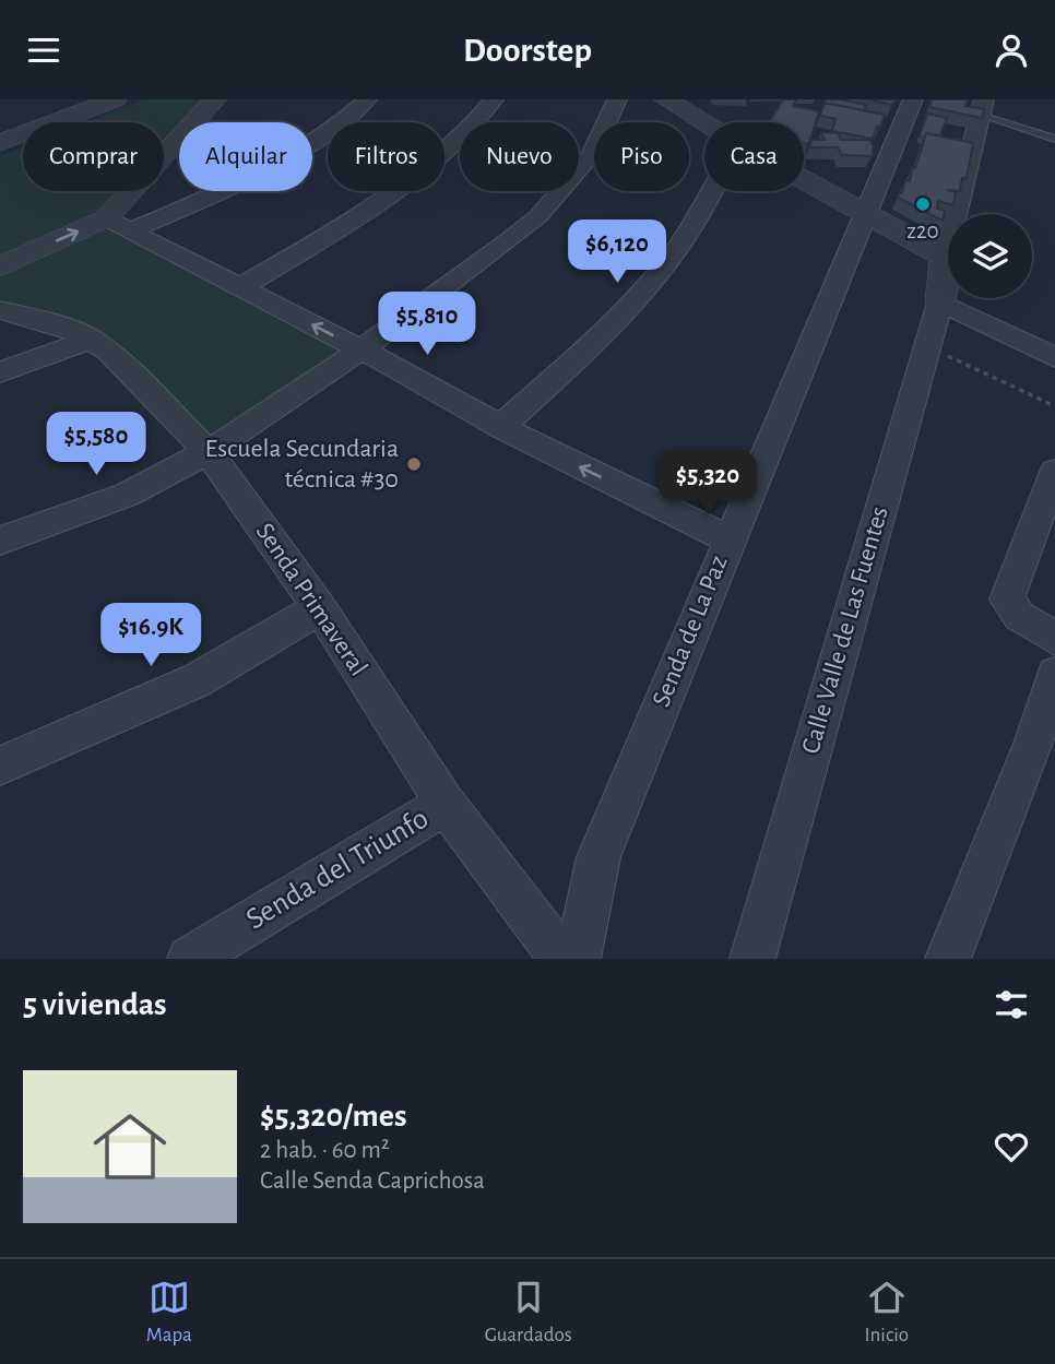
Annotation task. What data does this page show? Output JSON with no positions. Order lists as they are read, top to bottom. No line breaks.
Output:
{"streets":{"street":["Senda Primaveral","Calle Valle de Las Fuentes","Senda de La Paz","Senda del Triunfo"]},"crossings":[["Senda Primaveral","Senda del Triunfo"]],"places":["z20","Escuela Secundaria técnica #30"],"page":{"header":"Doorstep","chip":["Comprar","Alquilar","Filtros","Nuevo","Piso","Casa"],"price":["$6,120","$5,810","$5,580","$5,320","$16.9K"],"heading":"5 viviendas","list":[{"name":"$5,320/mes","note":"2 hab. · 60 m² · Calle Senda Caprichosa"}],"tabs":["Mapa","Guardados","Inicio"]}}
